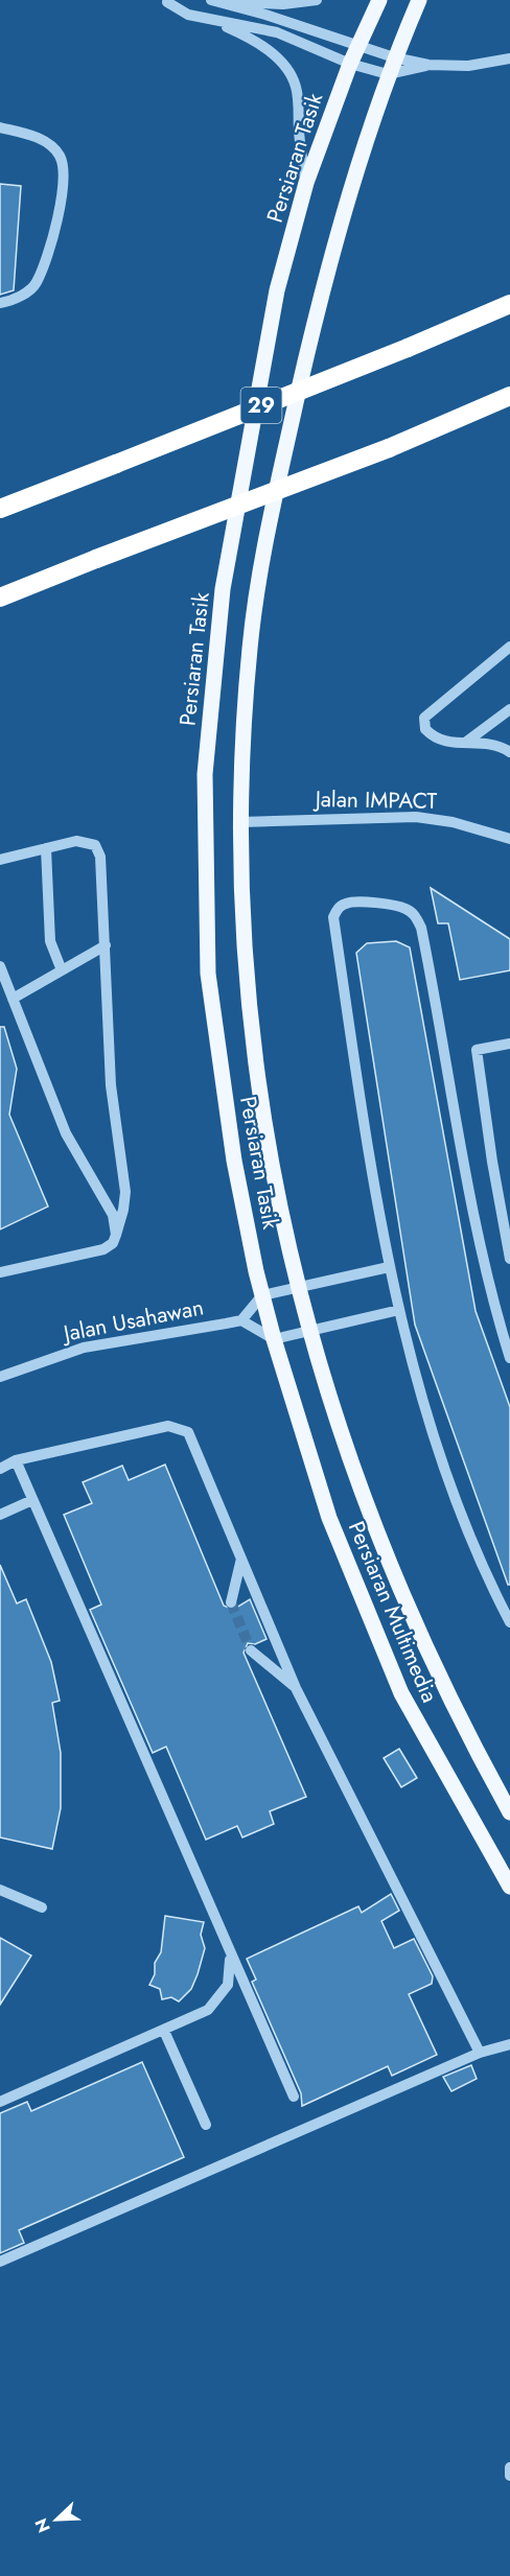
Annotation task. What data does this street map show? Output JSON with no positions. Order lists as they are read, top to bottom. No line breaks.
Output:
{"streets":{"highway":["29"],"main road":["Persiaran Tasik","Persiaran Multimedia"],"street":["Jalan IMPACT","Jalan Usahawan"]},"crossings":[["Persiaran Tasik","Jalan IMPACT"],["Persiaran Tasik","Persiaran Multimedia"]],"north":"bottom left"}
